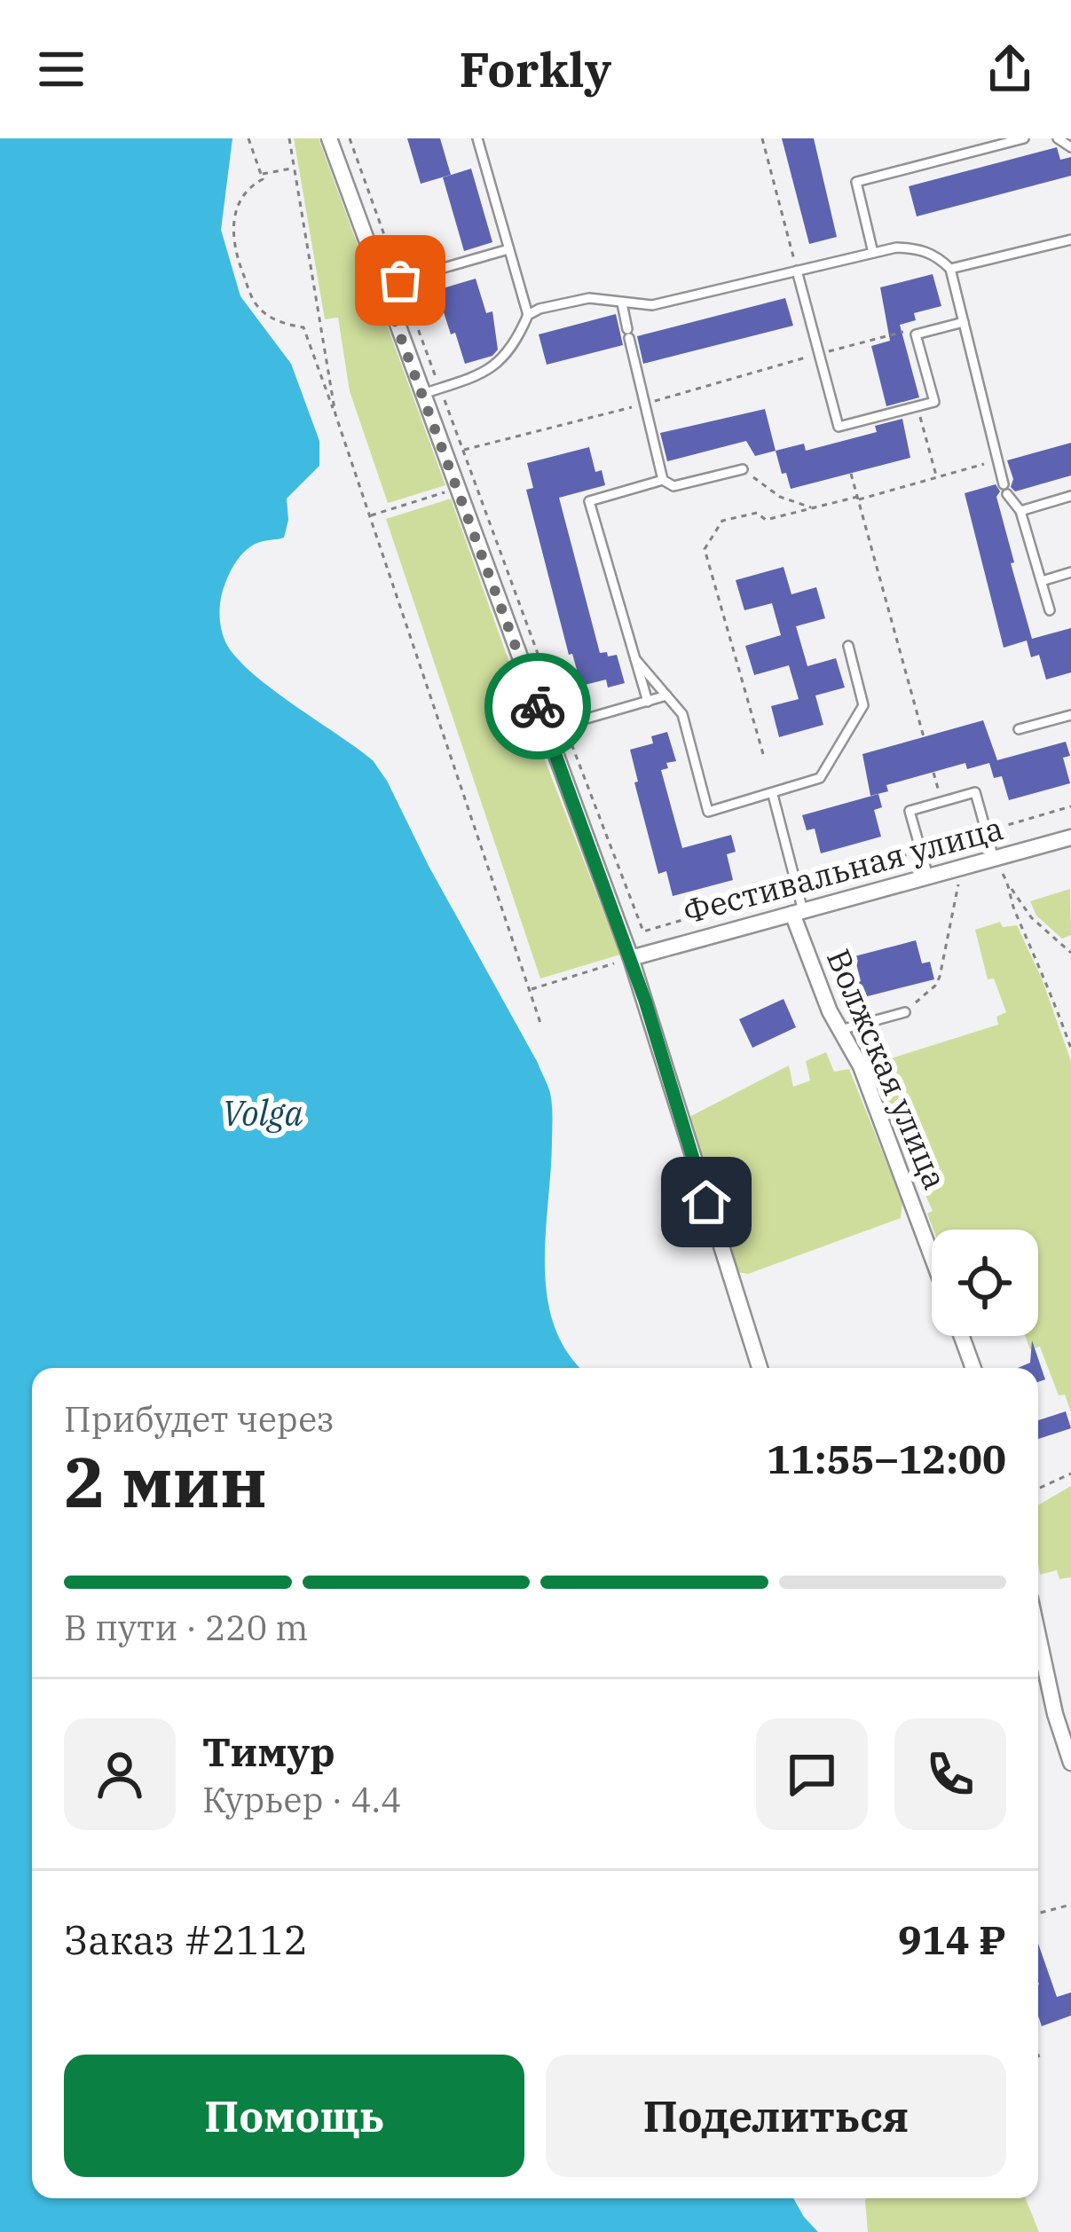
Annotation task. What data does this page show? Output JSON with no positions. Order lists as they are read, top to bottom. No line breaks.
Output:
{"streets":{"street":["Фестивальная улица","Волжская улица"]},"crossings":[["Фестивальная улица","Волжская улица"]],"water":["Volga"],"page":{"header":"Forkly","heading":["2 мин","Прибудет через","11:55–12:00"],"panel":["Тимур","Курьер · 4.4","Заказ #2112","914 ₽"],"bar":"В пути · 220 m","buttons":["Помощь","Поделиться"]}}
